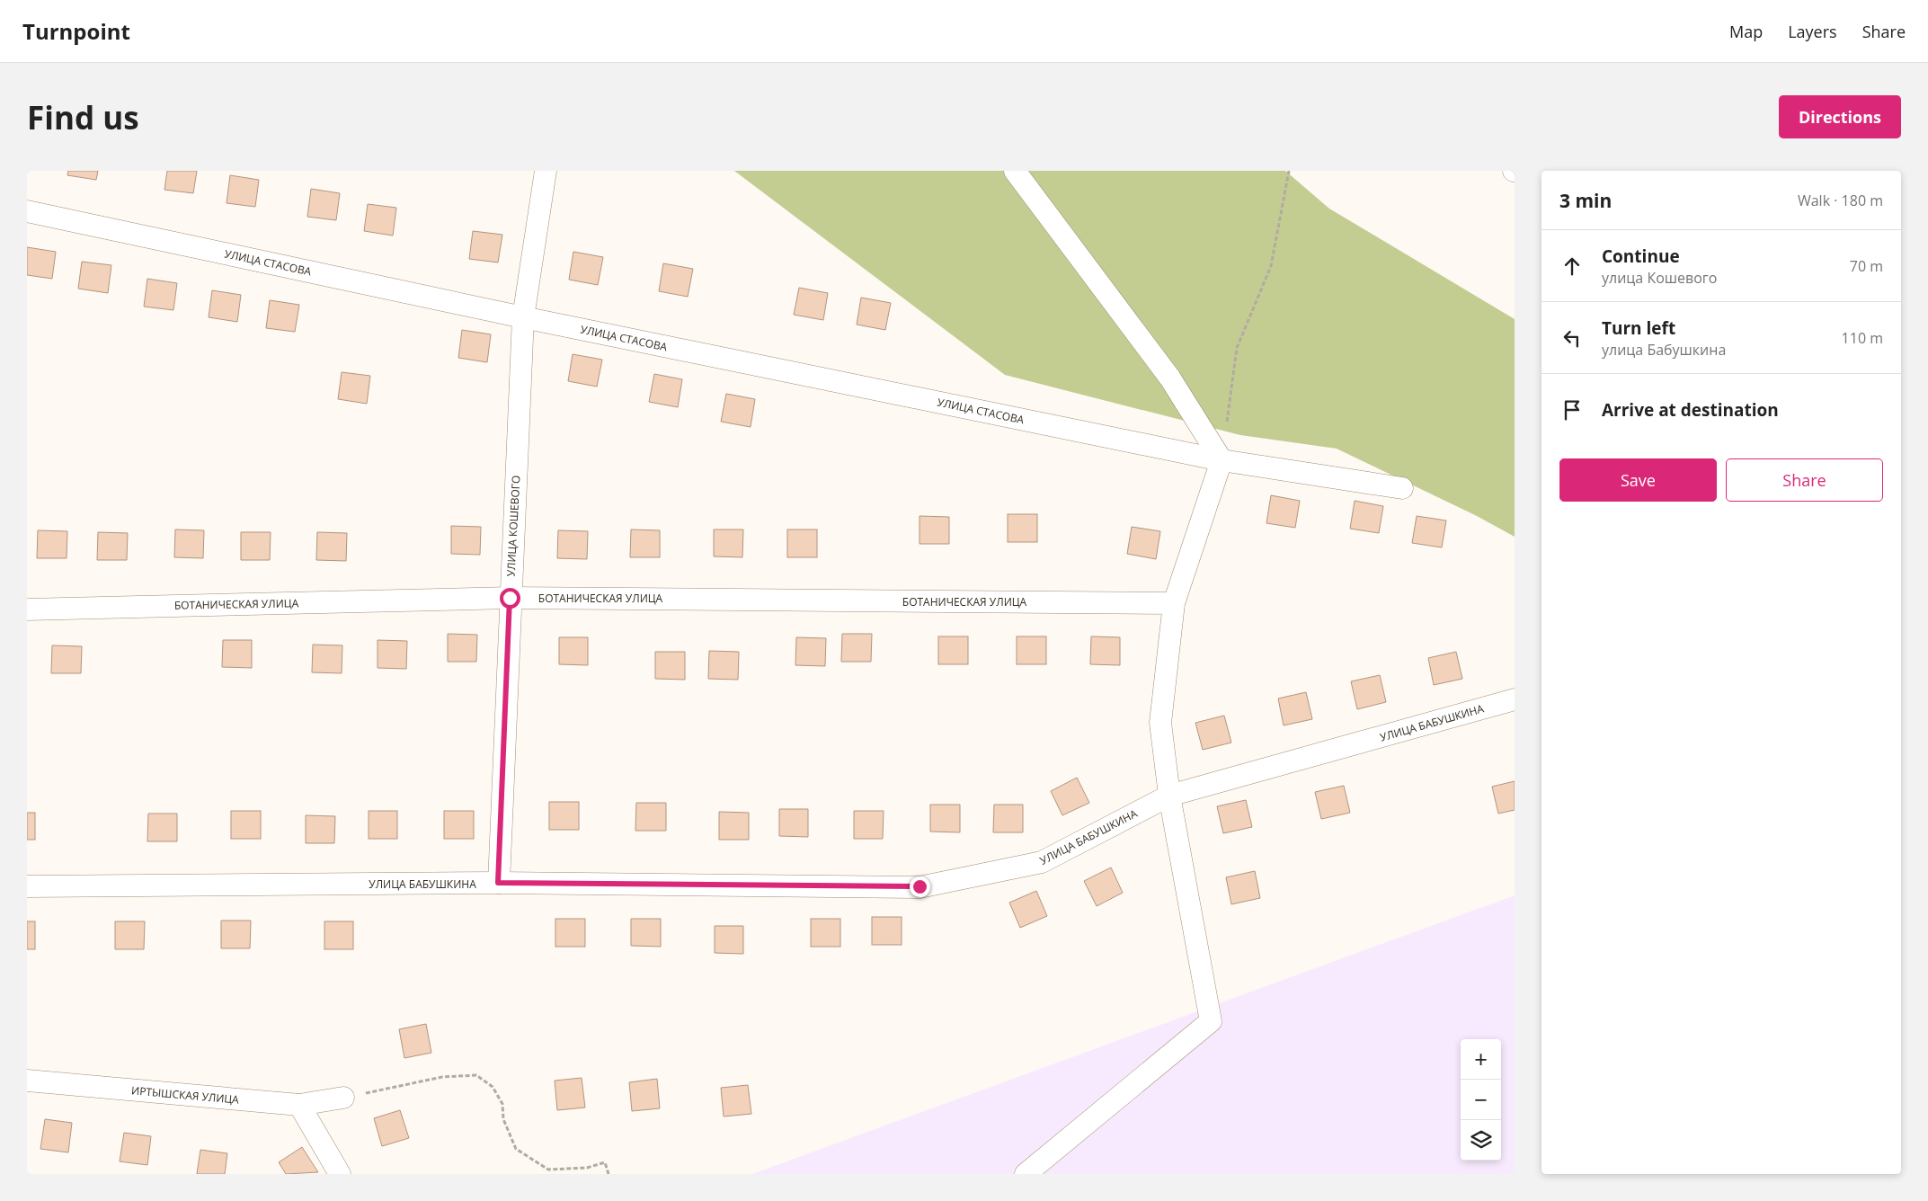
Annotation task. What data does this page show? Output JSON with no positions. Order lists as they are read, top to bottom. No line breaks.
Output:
{"streets":{"street":["УЛИЦА СТАСОВА","УЛИЦА КОШЕВОГО","БОТАНИЧЕСКАЯ УЛИЦА","УЛИЦА БАБУШКИНА","ИРТЫШСКАЯ УЛИЦА"]},"crossings":[["УЛИЦА СТАСОВА","УЛИЦА КОШЕВОГО"],["УЛИЦА КОШЕВОГО","БОТАНИЧЕСКАЯ УЛИЦА"],["УЛИЦА КОШЕВОГО","УЛИЦА БАБУШКИНА"]],"page":{"header":"Turnpoint","nav":["Map","Layers","Share"],"buttons":["Directions",["Save","Share"]],"title":"Find us","heading":["3 min","Walk · 180 m"],"list":[["Continue","улица Кошевого","70 m"],["Turn left","улица Бабушкина","110 m"],"Arrive at destination"],"map_buttons":["+","−"]}}
